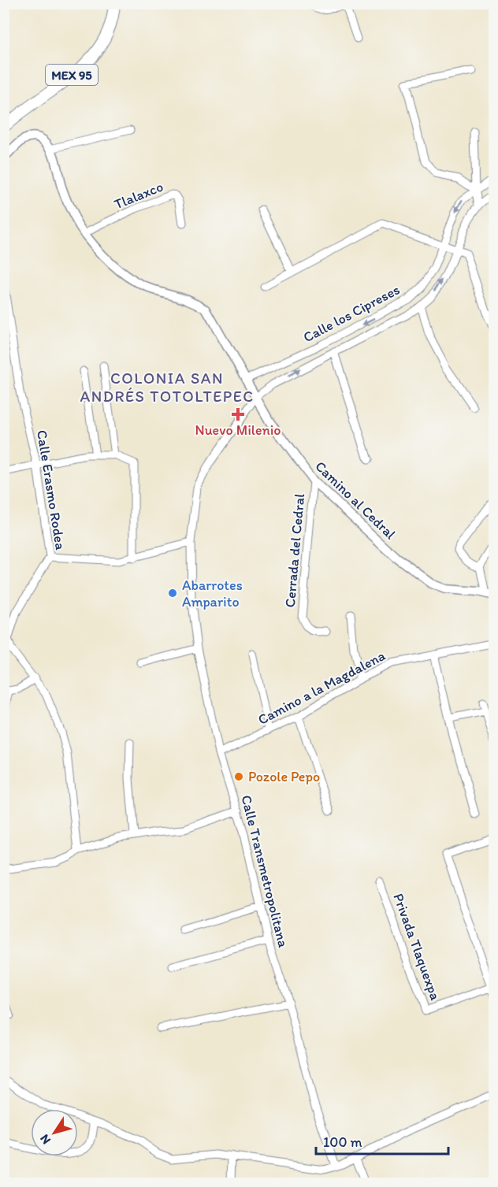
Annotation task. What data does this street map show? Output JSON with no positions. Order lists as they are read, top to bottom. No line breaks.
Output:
{"streets":{"main road":["MEX 95"],"street":["Tlalaxco","Calle los Cipreses","Calle Erasmo Rodea","Camino al Cedral","Cerrada del Cedral","Camino a la Magdalena","Calle Transmetropolitana","Privada Tlaquexpa"]},"crossings":[["Tlalaxco","Camino al Cedral"],["Calle los Cipreses","Camino al Cedral"],["Calle los Cipreses","Calle Transmetropolitana"],["Camino al Cedral","Cerrada del Cedral"],["Camino al Cedral","Calle Transmetropolitana"],["Camino a la Magdalena","Calle Transmetropolitana"]],"districts":["COLONIA SAN ANDRÉS TOTOLTEPEC"],"places":{"health":["Nuevo Milenio"],"other":["Abarrotes Amparito","Pozole Pepo"]},"scale_bar":"100 m","north":"bottom left"}
